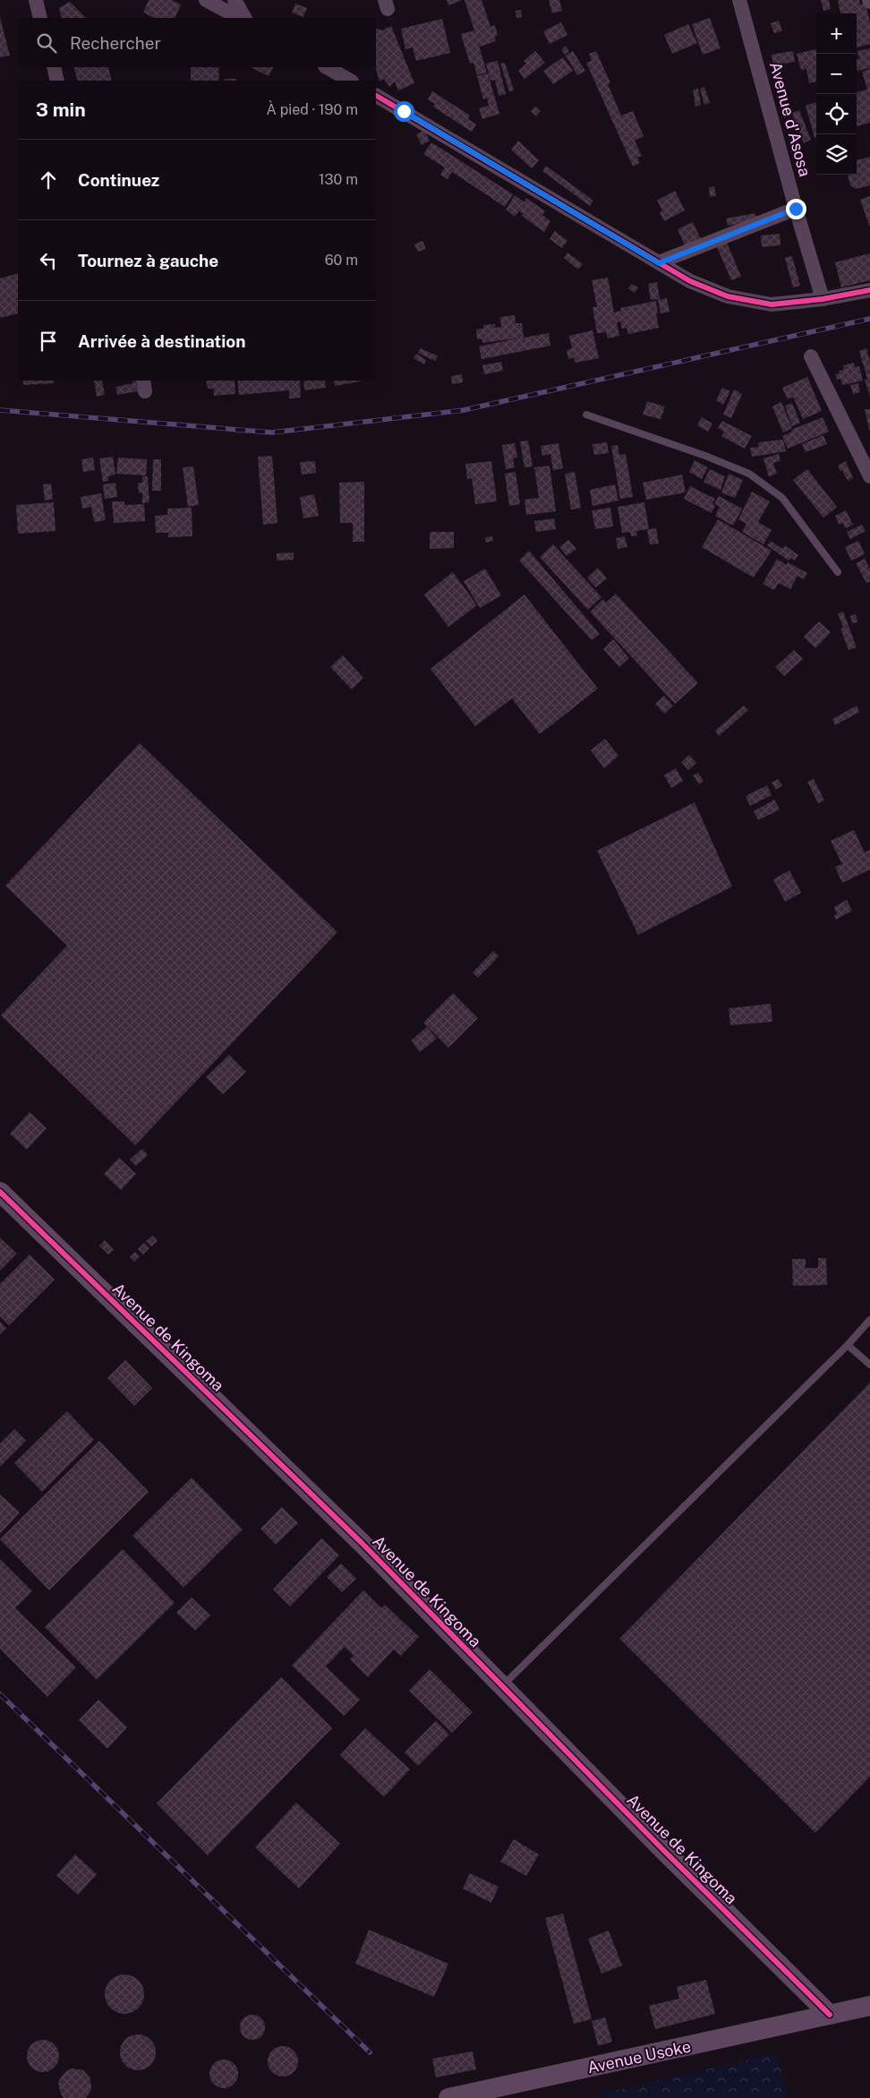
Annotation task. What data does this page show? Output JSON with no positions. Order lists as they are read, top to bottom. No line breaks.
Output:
{"streets":{"street":["Avenue d'Asosa","Avenue de Kingoma","Avenue Usoke"]},"crossings":[["Avenue de Kingoma","Avenue Usoke"]],"page":{"map_buttons":["+","−"],"search":"Rechercher","heading":["3 min","À pied · 190 m"],"list":[["Continuez","130 m"],["Tournez à gauche","60 m"],"Arrivée à destination"]}}
